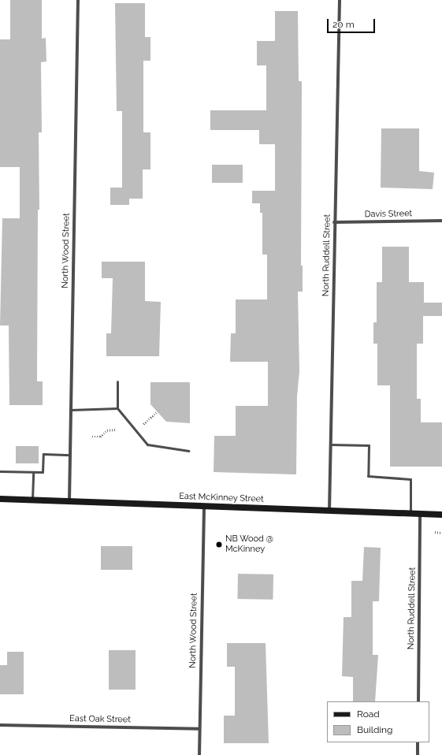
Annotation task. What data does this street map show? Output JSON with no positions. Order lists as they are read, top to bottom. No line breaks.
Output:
{"streets":{"main road":["East McKinney Street"],"street":["Davis Street","North Wood Street","North Ruddell Street","East Oak Street"]},"crossings":[["Davis Street","North Ruddell Street"],["North Wood Street","East McKinney Street"],["North Wood Street","East Oak Street"],["North Ruddell Street","East McKinney Street"]],"places":["NB Wood @ McKinney"],"legend":["Road","Building"],"scale_bar":"20 m"}
